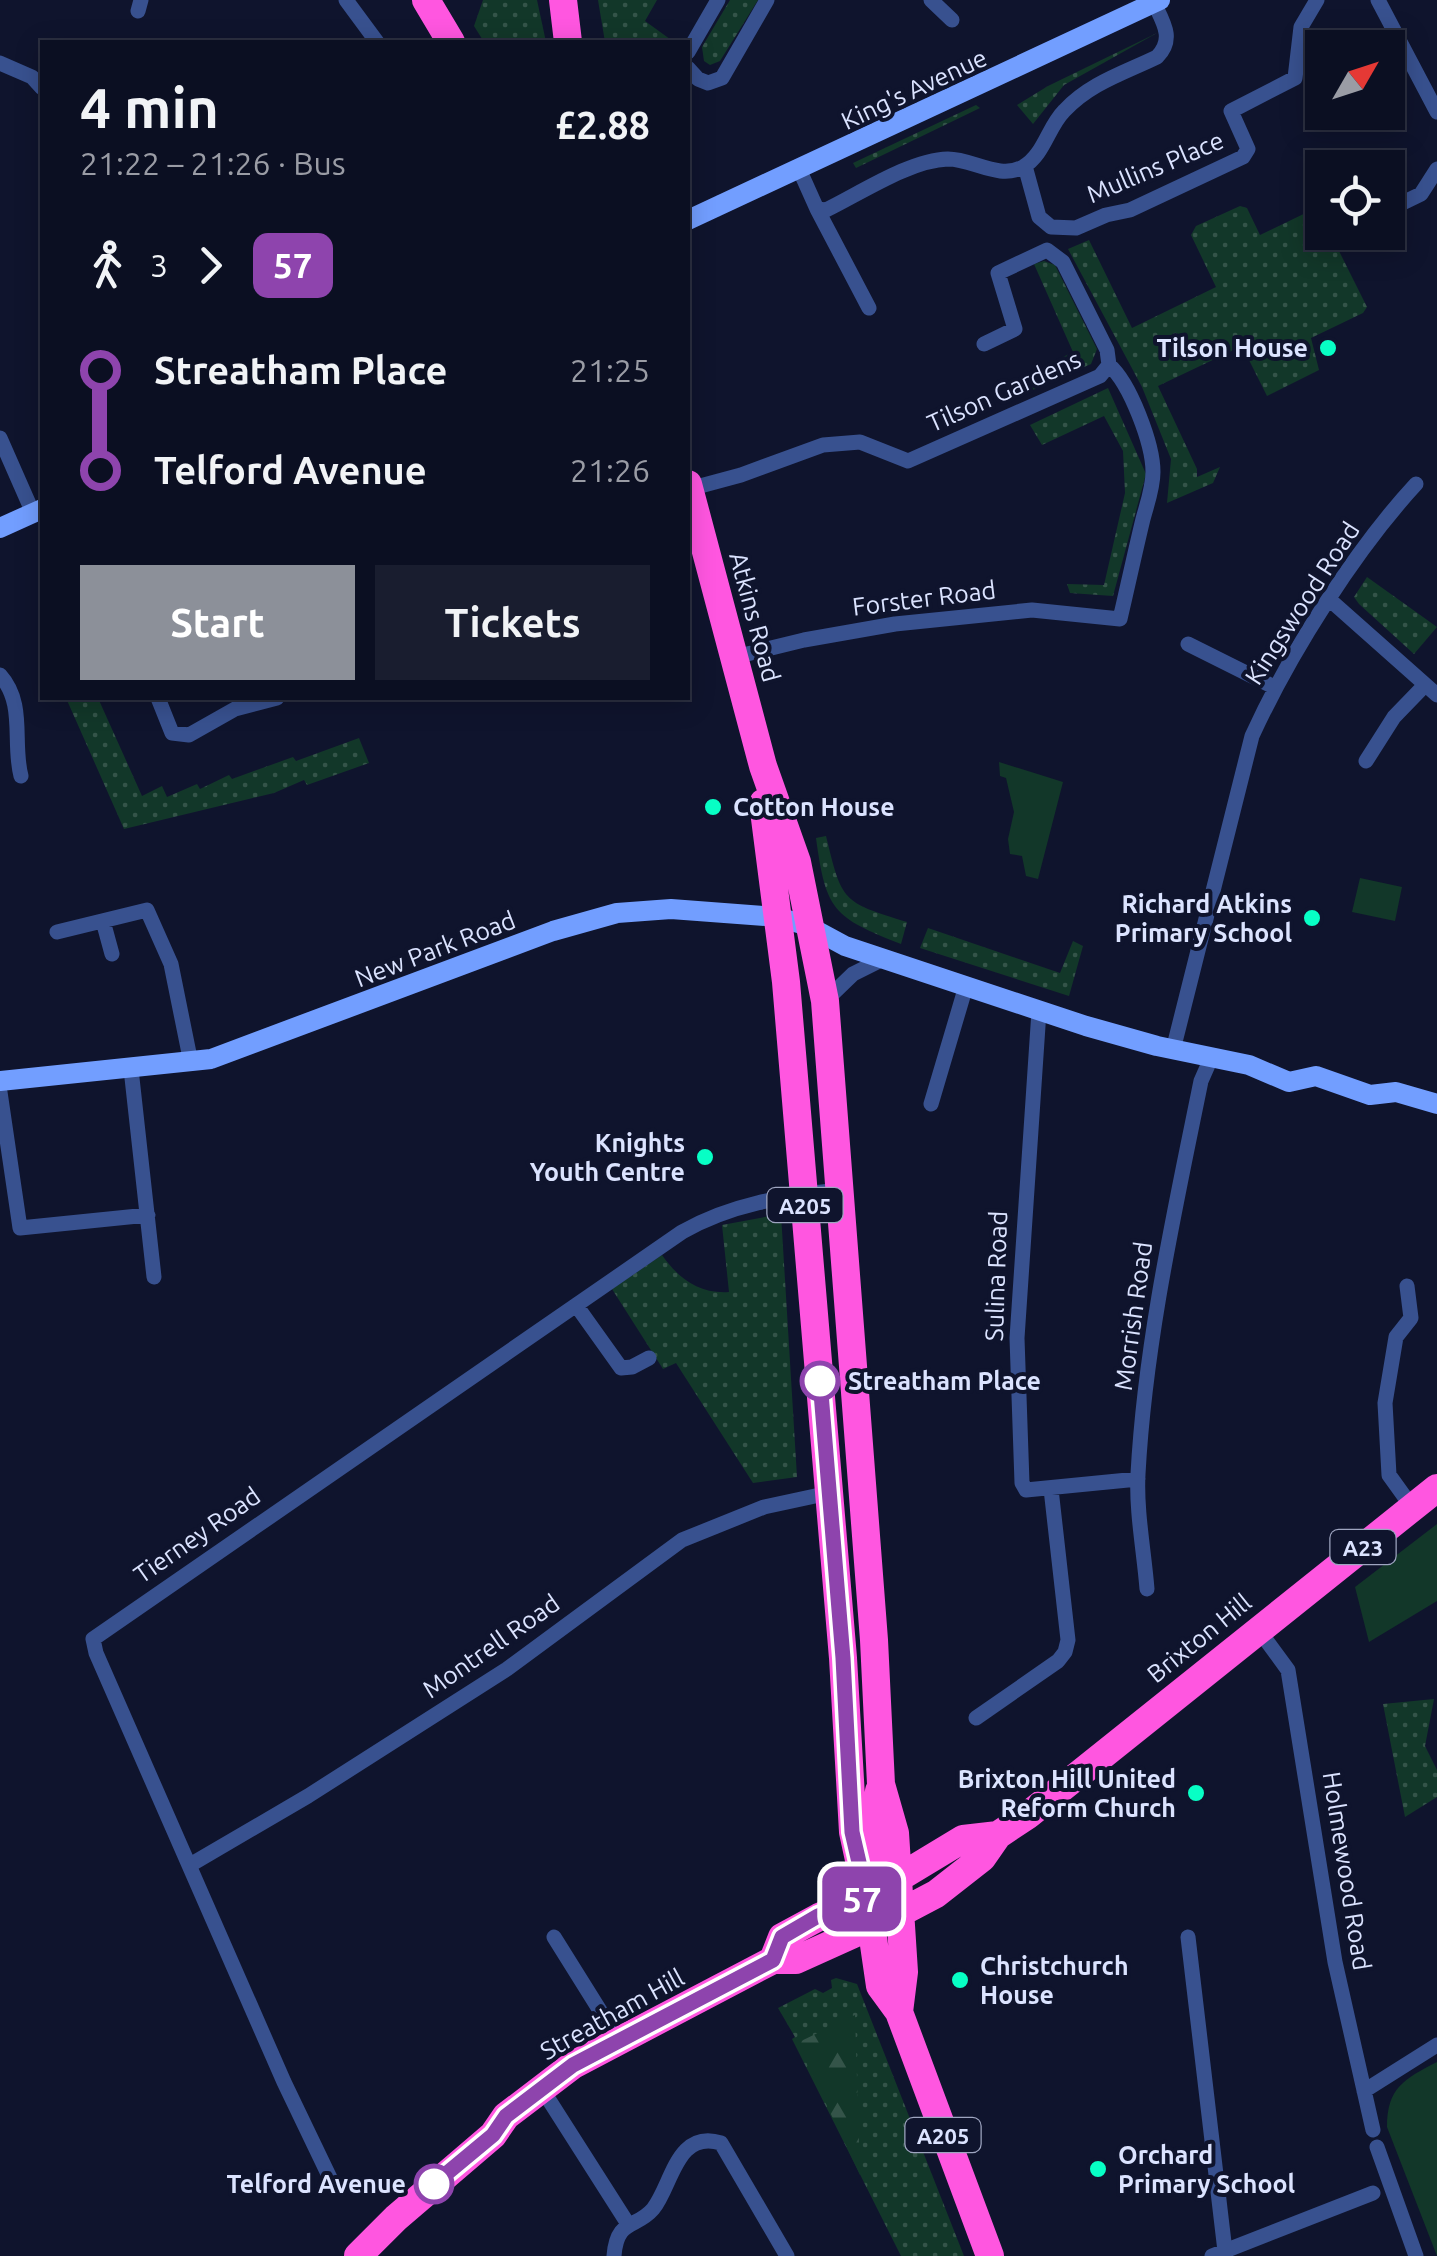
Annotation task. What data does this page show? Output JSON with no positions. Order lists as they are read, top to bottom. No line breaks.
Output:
{"streets":{"highway":["Atkins Road","A205","A23","Brixton Hill","Streatham Hill"],"street":["King's Avenue","Mullins Place","Tilson Gardens","Forster Road","Kingswood Road","New Park Road","Sulina Road","Morrish Road","Tierney Road","Montrell Road","Holmewood Road"]},"crossings":[["Tilson Gardens","Forster Road"],["Forster Road","Atkins Road"],["Kingswood Road","New Park Road"],["Atkins Road","New Park Road"],["Atkins Road","A205"],["New Park Road","A205"],["New Park Road","Sulina Road"],["New Park Road","Morrish Road"],["A205","Tierney Road"],["A205","Brixton Hill"],["A205","Montrell Road"],["A205","Streatham Hill"],["Tierney Road","Montrell Road"],["Brixton Hill","Holmewood Road"],["Brixton Hill","Streatham Hill"]],"places":["Tilson House","Cotton House","Richard Atkins Primary School","Knights Youth Centre","Streatham Place","Brixton Hill United Reform Church","Christchurch House","Orchard Primary School","Telford Avenue"],"lines":["bus line 57"],"north":"top right","page":{"on_map":"57","heading":["4 min","21:22 – 21:26 · Bus","£2.88"],"legs":["3","57"],"list":[{"name":"Streatham Place","value":"21:25"},{"name":"Telford Avenue","value":"21:26"}],"buttons":["Start","Tickets"]}}
